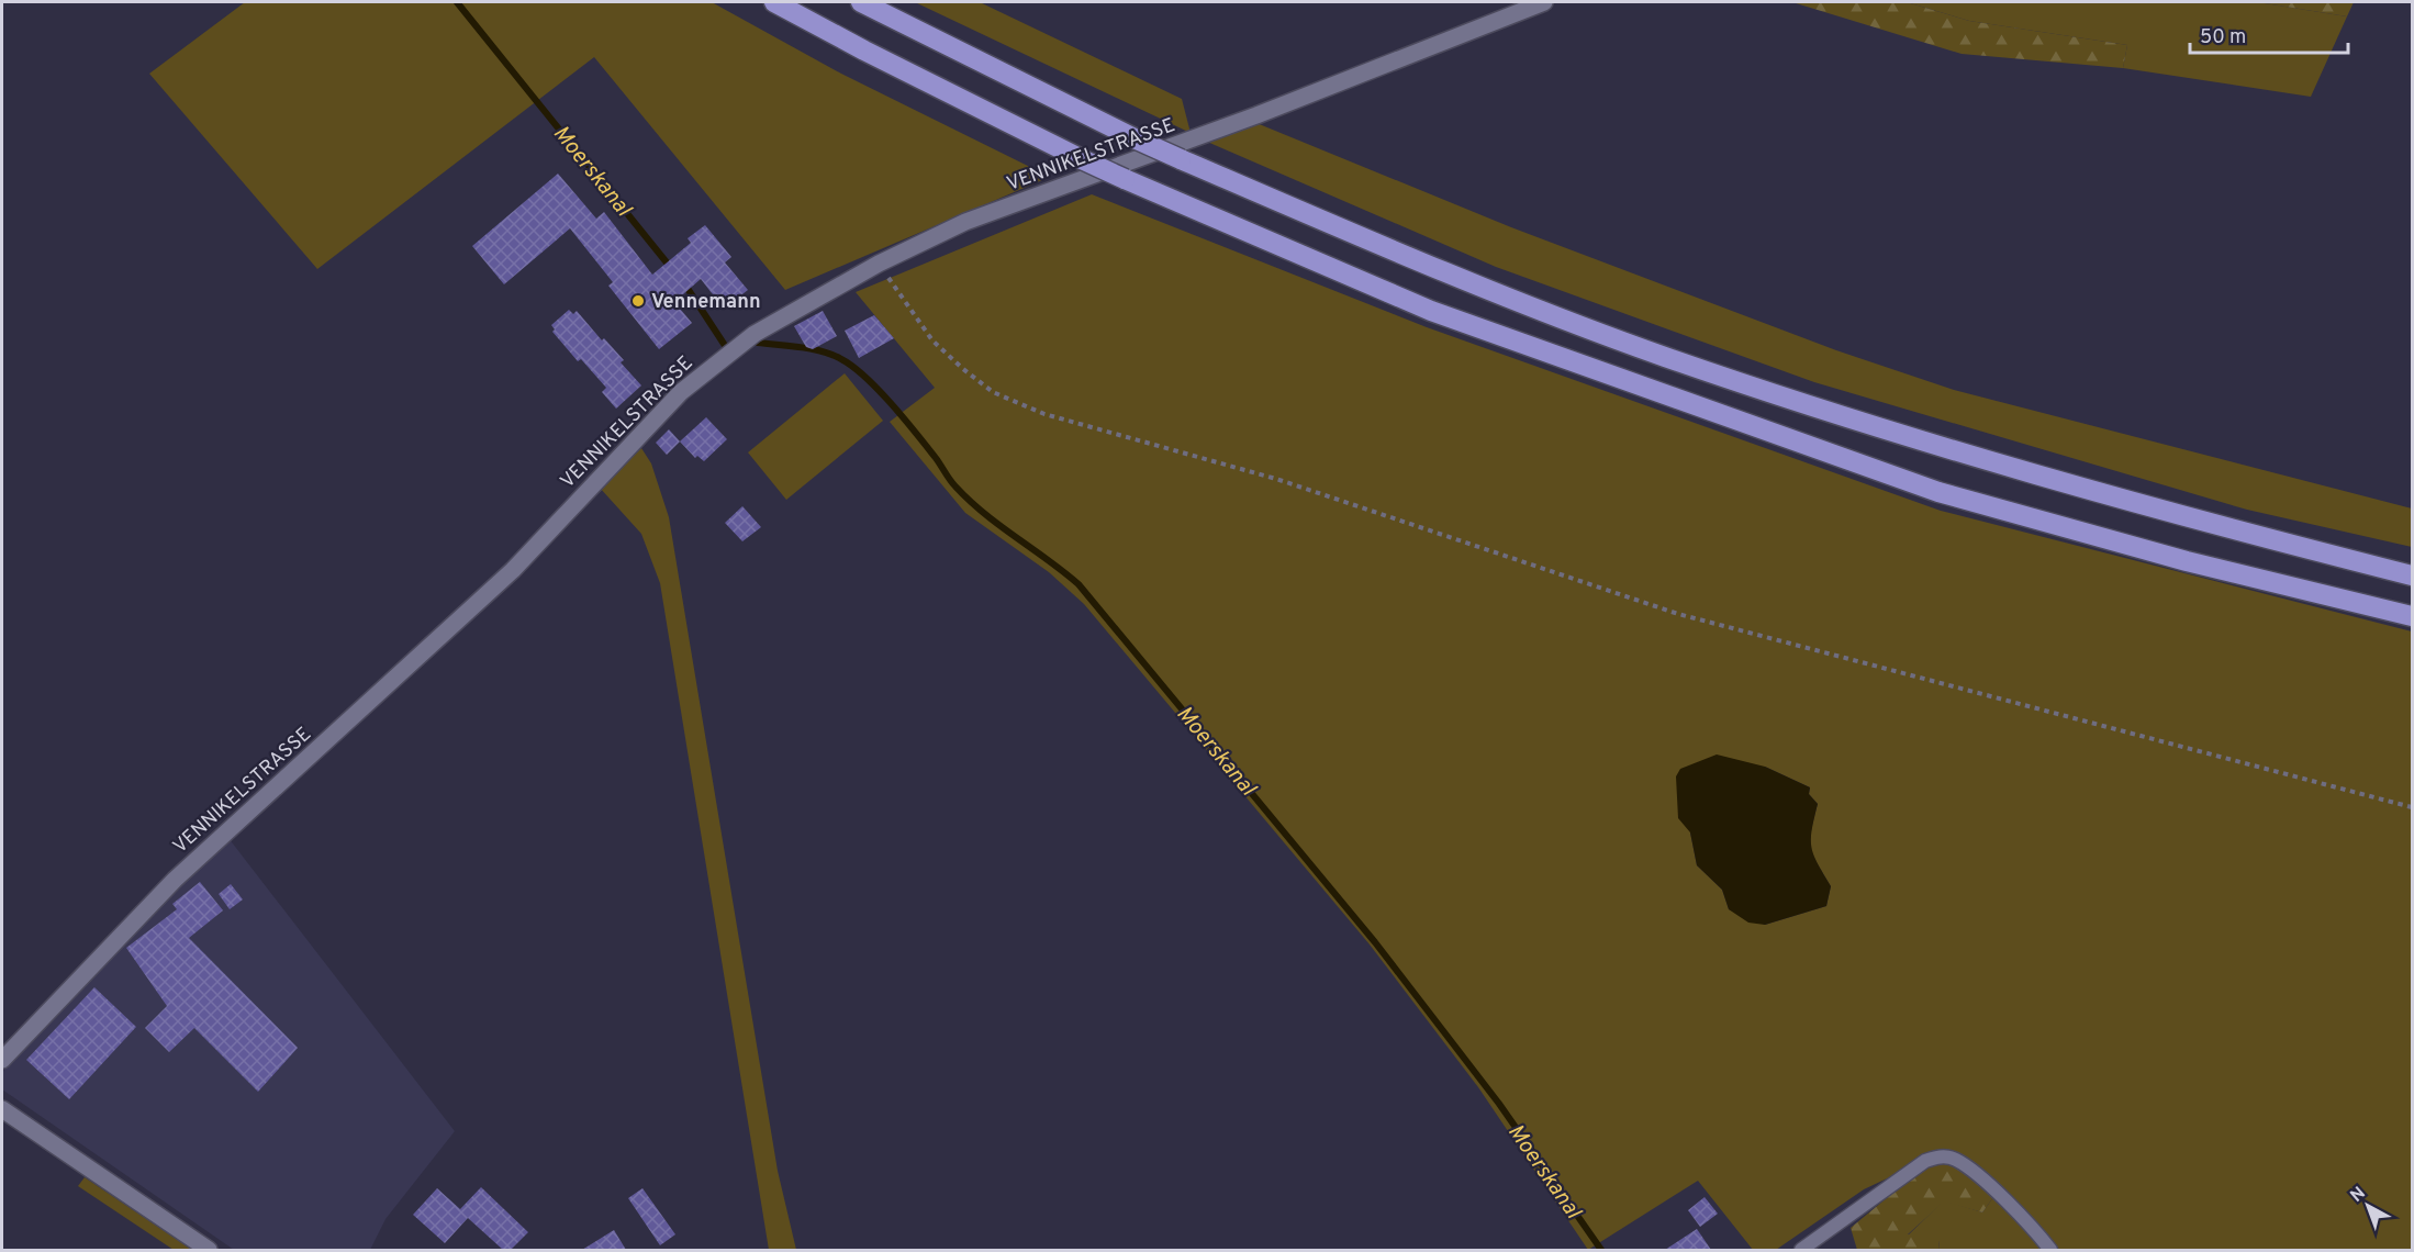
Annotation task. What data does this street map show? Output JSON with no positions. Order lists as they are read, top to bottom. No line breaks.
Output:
{"streets":{"street":["VENNIKELSTRASSE"]},"water":["Moerskanal"],"places":["Vennemann"],"scale_bar":"50 m","north":"top left"}
